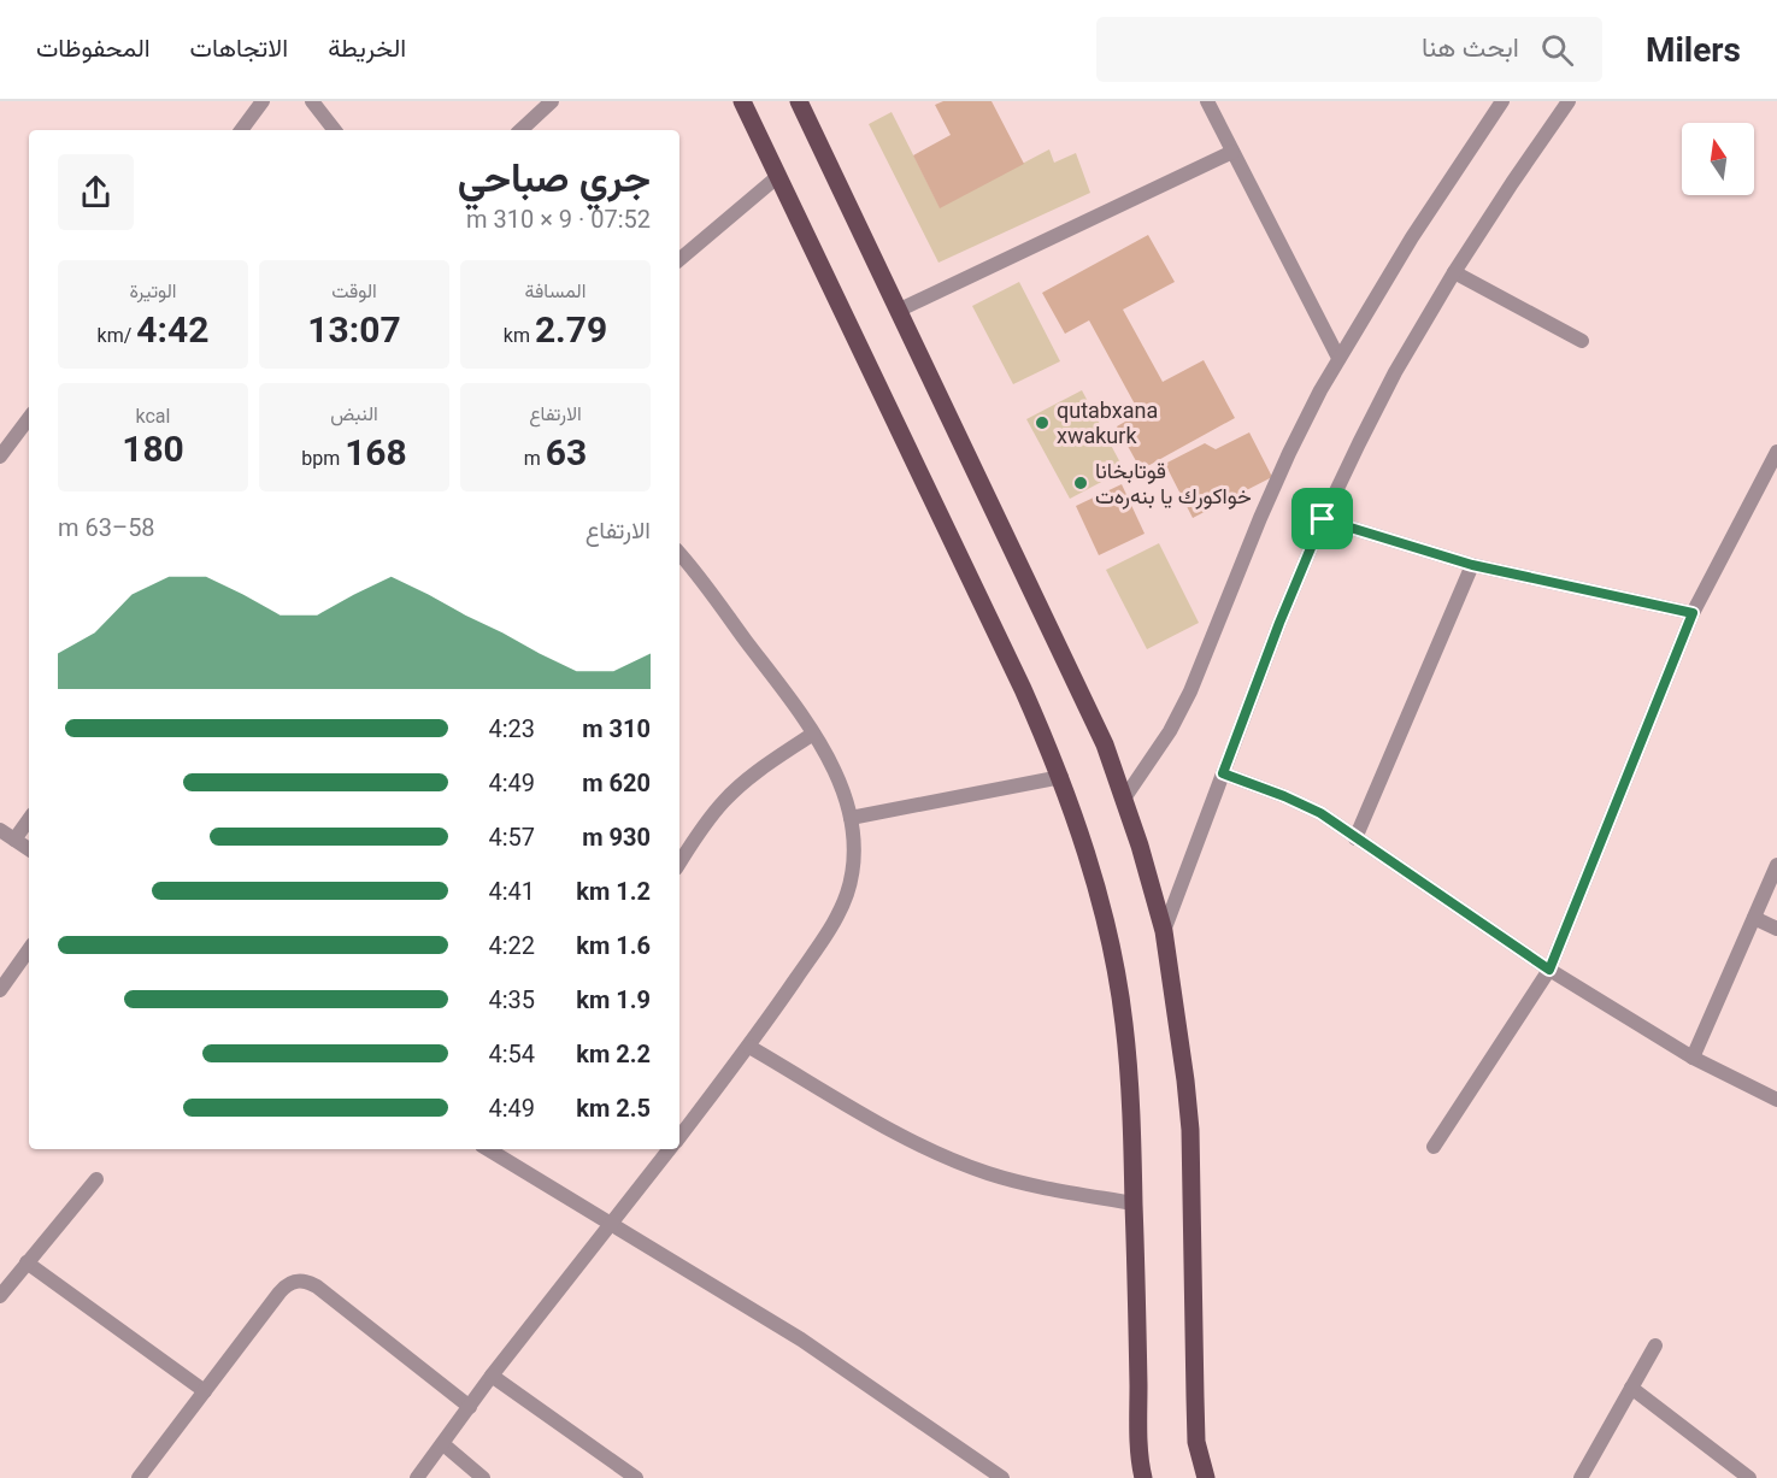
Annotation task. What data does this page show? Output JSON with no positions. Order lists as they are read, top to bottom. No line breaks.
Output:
{"places":["qutabxana xwakurk","قوتابخانا خواکورك یا بنەرەت"],"north":"top","page":{"header":"Milers","search":"ابحث هنا","nav":["الخريطة","الاتجاهات","المحفوظات"],"heading":["جري صباحي","07:52 · 9 × 310 m"],"stats":[["المسافة","2.79 km"],["الوقت","13:07"],["الوتيرة","4:42 /km"],["الارتفاع","63 m"],["النبض","168 bpm"],["kcal","180"]],"chart":["الارتفاع","58–63 m"],"list":[{"name":"310 m","note":"4:23"},{"name":"620 m","note":"4:49"},{"name":"930 m","note":"4:57"},{"name":"1.2 km","note":"4:41"},{"name":"1.6 km","note":"4:22"},{"name":"1.9 km","note":"4:35"},{"name":"2.2 km","note":"4:54"},{"name":"2.5 km","note":"4:49"}]}}
